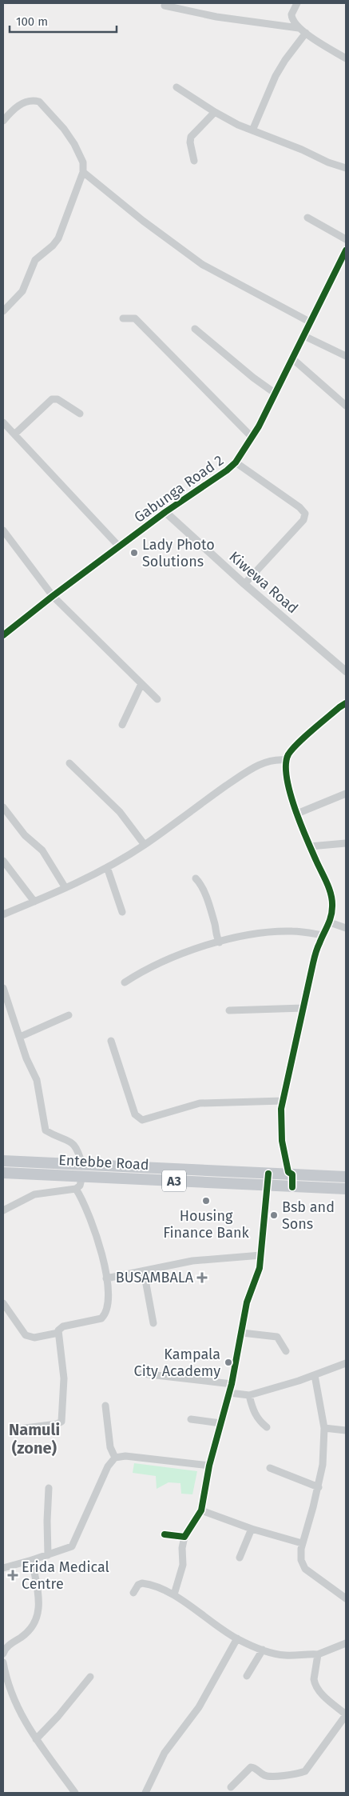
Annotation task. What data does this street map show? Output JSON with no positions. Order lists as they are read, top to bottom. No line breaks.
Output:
{"streets":{"main road":["Entebbe Road","A3"],"street":["Gabunga Road 2","Kiwewa Road"]},"crossings":[["Gabunga Road 2","Kiwewa Road"]],"districts":["Namuli (zone)"],"places":{"other":["Lady Photo Solutions","Housing Finance Bank","Bsb and Sons","Kampala City Academy"],"health":["BUSAMBALA","Erida Medical Centre"]},"scale_bar":"100 m"}
